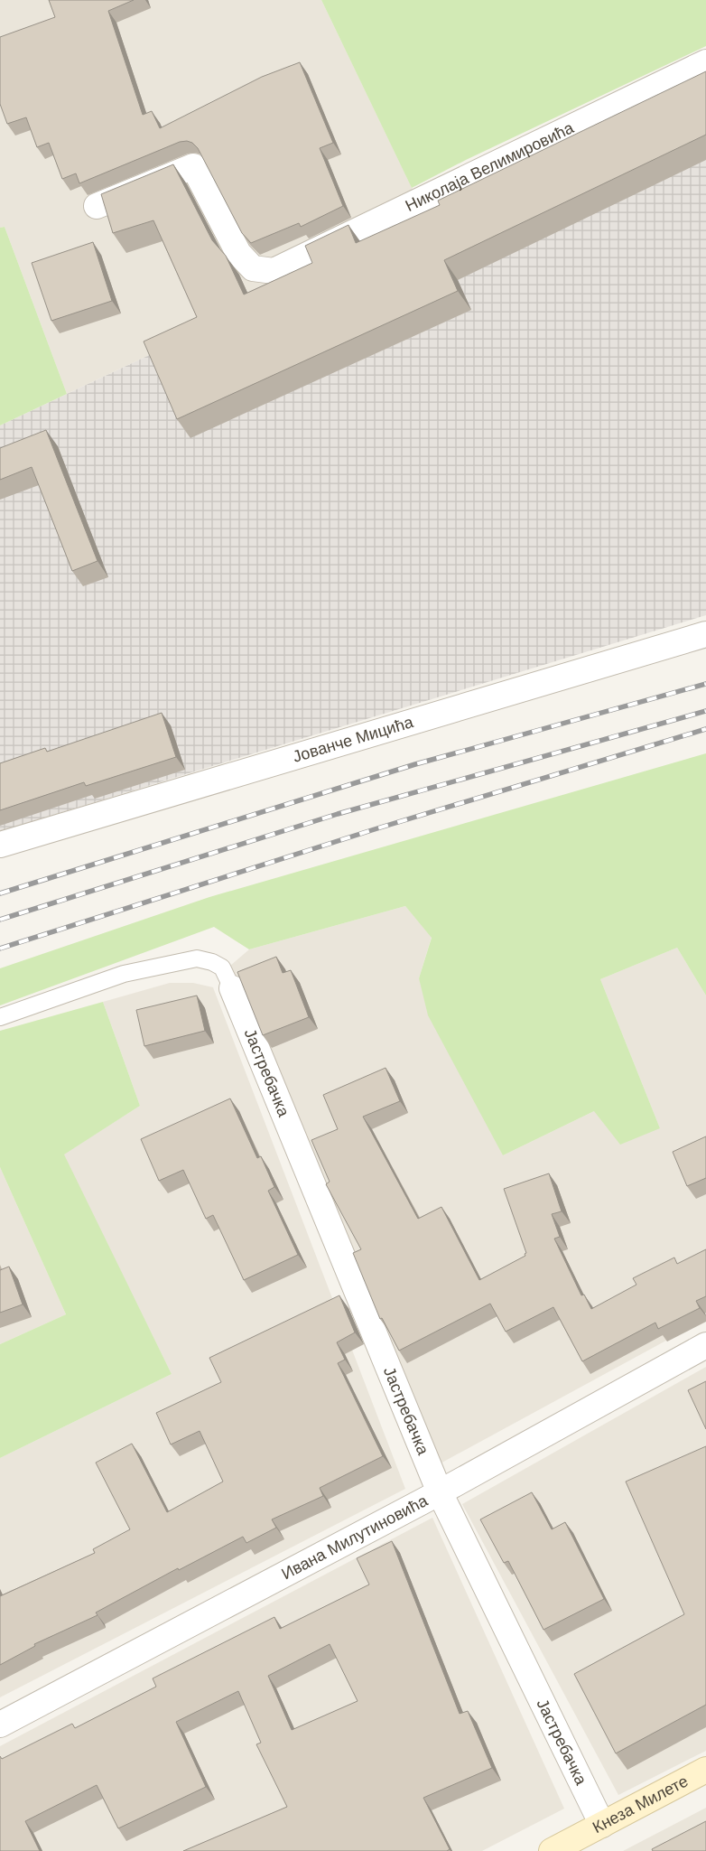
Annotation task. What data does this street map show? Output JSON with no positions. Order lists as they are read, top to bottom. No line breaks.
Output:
{"streets":{"main road":["Кнеза Милете"],"street":["Николаја Велимировића","Јованче Мицића","Јастребачка","Ивана Милутиновића"]},"crossings":[["Јастребачка","Ивана Милутиновића"],["Јастребачка","Кнеза Милете"]]}
